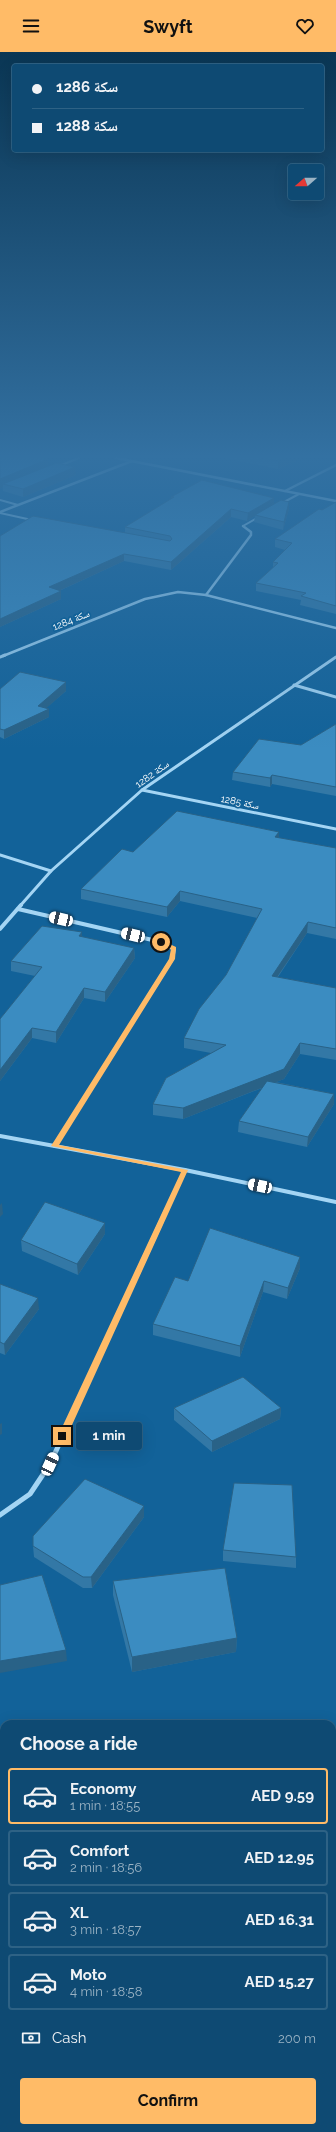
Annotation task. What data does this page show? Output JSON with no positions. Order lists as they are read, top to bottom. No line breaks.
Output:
{"streets":{"street":["سكة 1284","سكة 1282","سكة 1285"]},"crossings":[["سكة 1282","سكة 1285"]],"north":"left","page":{"header":"Swyft","banner":["سكة 1286","سكة 1288"],"bubble":"1 min","heading":"Choose a ride","list":[{"name":"Economy","note":"1 min · 18:55","value":"AED 9.59"},{"name":"Comfort","note":"2 min · 18:56","value":"AED 12.95"},{"name":"XL","note":"3 min · 18:57","value":"AED 16.31"},{"name":"Moto","note":"4 min · 18:58","value":"AED 15.27"}],"pay":["Cash","200 m"],"buttons":"Confirm"}}
